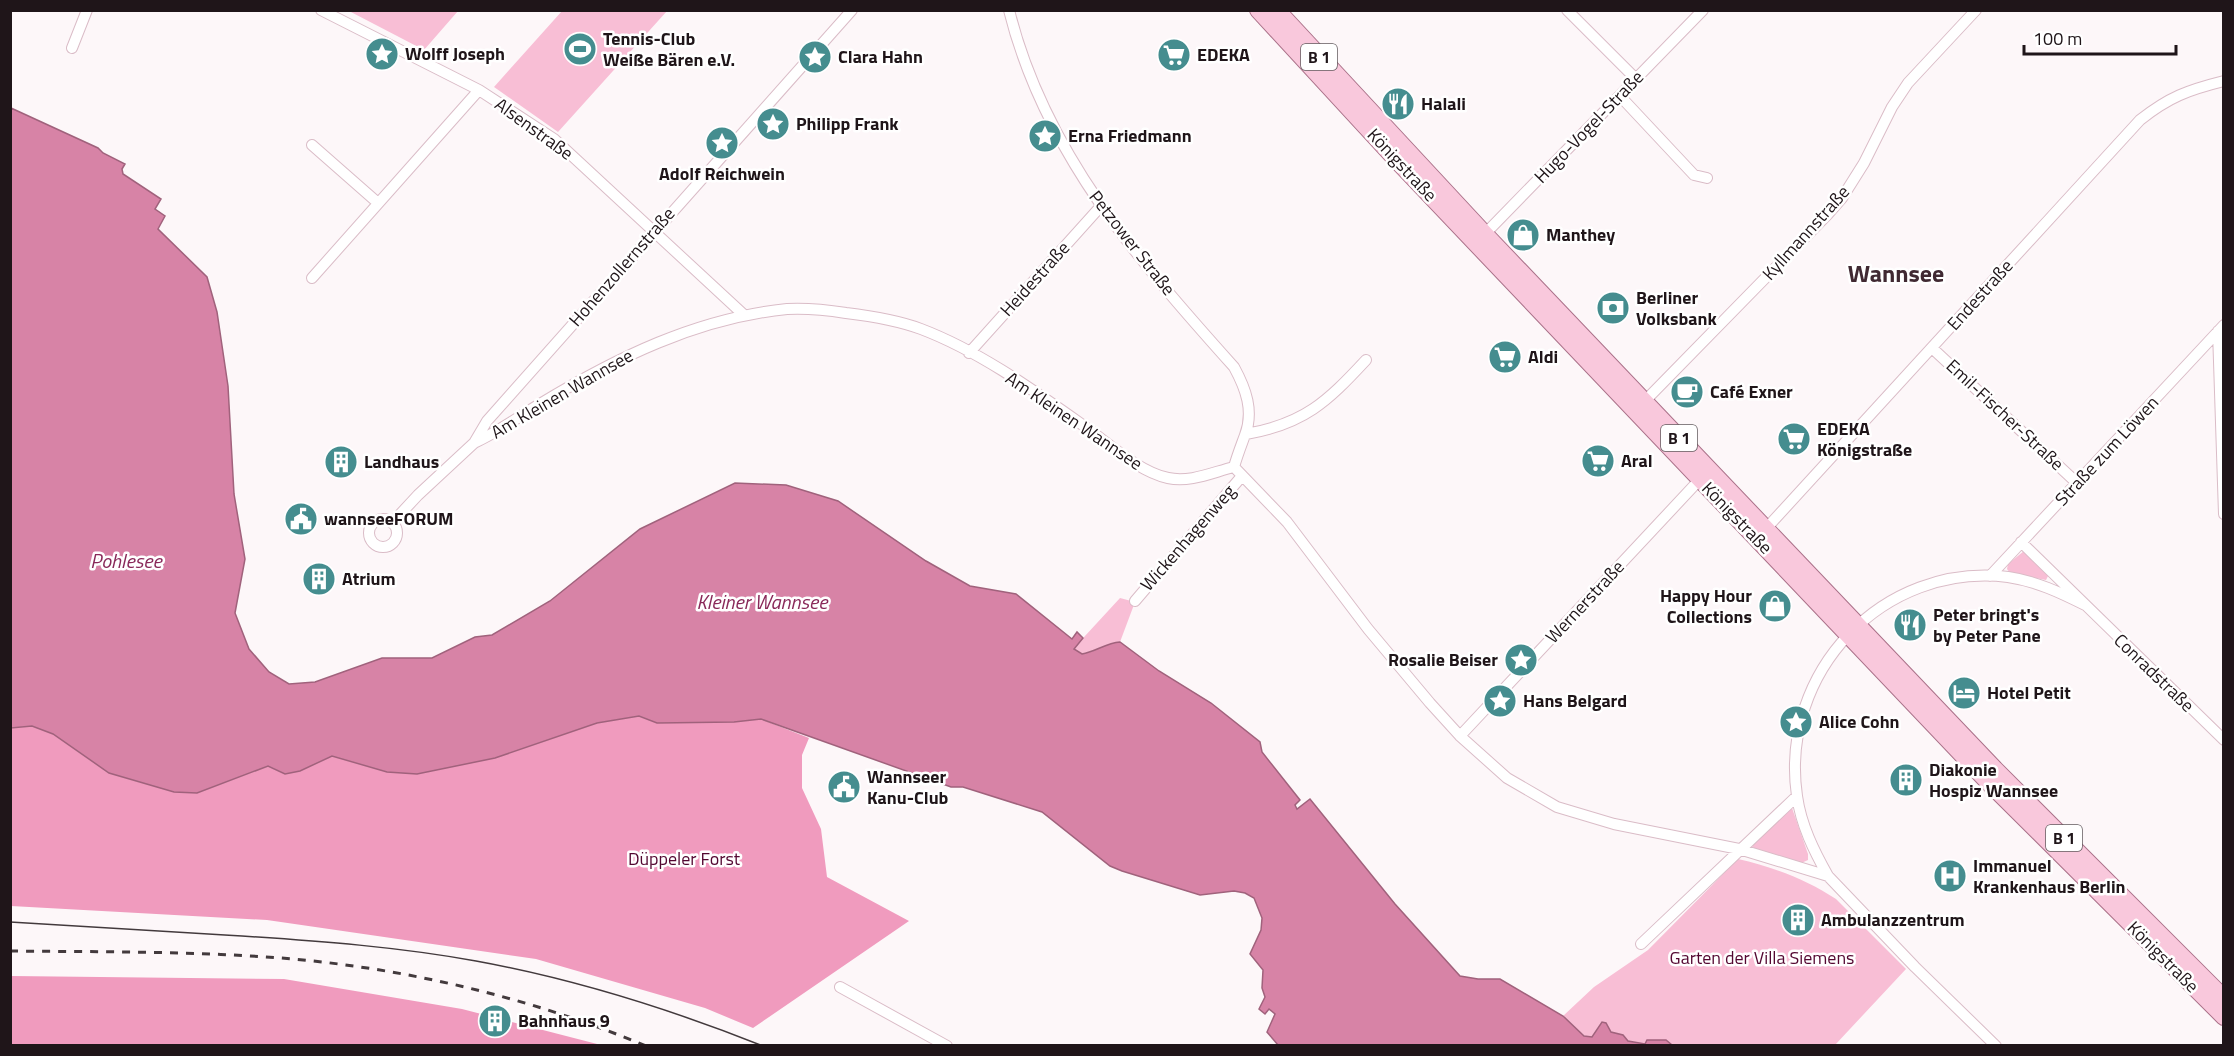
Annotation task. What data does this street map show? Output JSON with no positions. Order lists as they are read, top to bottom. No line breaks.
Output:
{"streets":{"main road":["B 1","Königstraße"],"street":["Hugo-Vogel-Straße","Alsenstraße","Kyllmannstraße","Petzower Straße","Hohenzollernstraße","Heidestraße","Endestraße","Am Kleinen Wannsee","Emil-Fischer-Straße","Straße zum Löwen","Wickenhagenweg","Wernerstraße","Conradstraße"]},"crossings":[["Hugo-Vogel-Straße","Königstraße"],["Alsenstraße","Hohenzollernstraße"],["Alsenstraße","Am Kleinen Wannsee"],["Königstraße","Kyllmannstraße"],["Königstraße","Endestraße"],["Königstraße","Wernerstraße"],["Königstraße","Conradstraße"],["Petzower Straße","Heidestraße"],["Petzower Straße","Am Kleinen Wannsee"],["Hohenzollernstraße","Am Kleinen Wannsee"],["Heidestraße","Am Kleinen Wannsee"],["Endestraße","Emil-Fischer-Straße"],["Emil-Fischer-Straße","Straße zum Löwen"],["Straße zum Löwen","Conradstraße"]],"districts":["Wannsee"],"water":["Pohlesee","Kleiner Wannsee"],"parks":["Düppeler Forst","Garten der Villa Siemens"],"places":{"sports":["Tennis-Club Weiße Bären e.V."],"place":["Wolff Joseph","Clara Hahn","Philipp Frank","Erna Friedmann","Adolf Reichwein","Rosalie Beiser","Hans Belgard","Alice Cohn"],"supermarket":["EDEKA","Aldi","EDEKA Königstraße","Aral"],"restaurant":["Halali","Peter bringt's by Peter Pane"],"shop":["Manthey","Happy Hour Collections"],"bank":["Berliner Volksbank"],"cafe":["Café Exner"],"building":["Landhaus","Atrium","Diakonie Hospiz Wannsee","Ambulanzzentrum","Bahnhaus 9"],"public building":["wannseeFORUM","Wannseer Kanu-Club"],"hotel":["Hotel Petit"],"hospital":["Immanuel Krankenhaus Berlin"]},"scale_bar":"100 m"}
